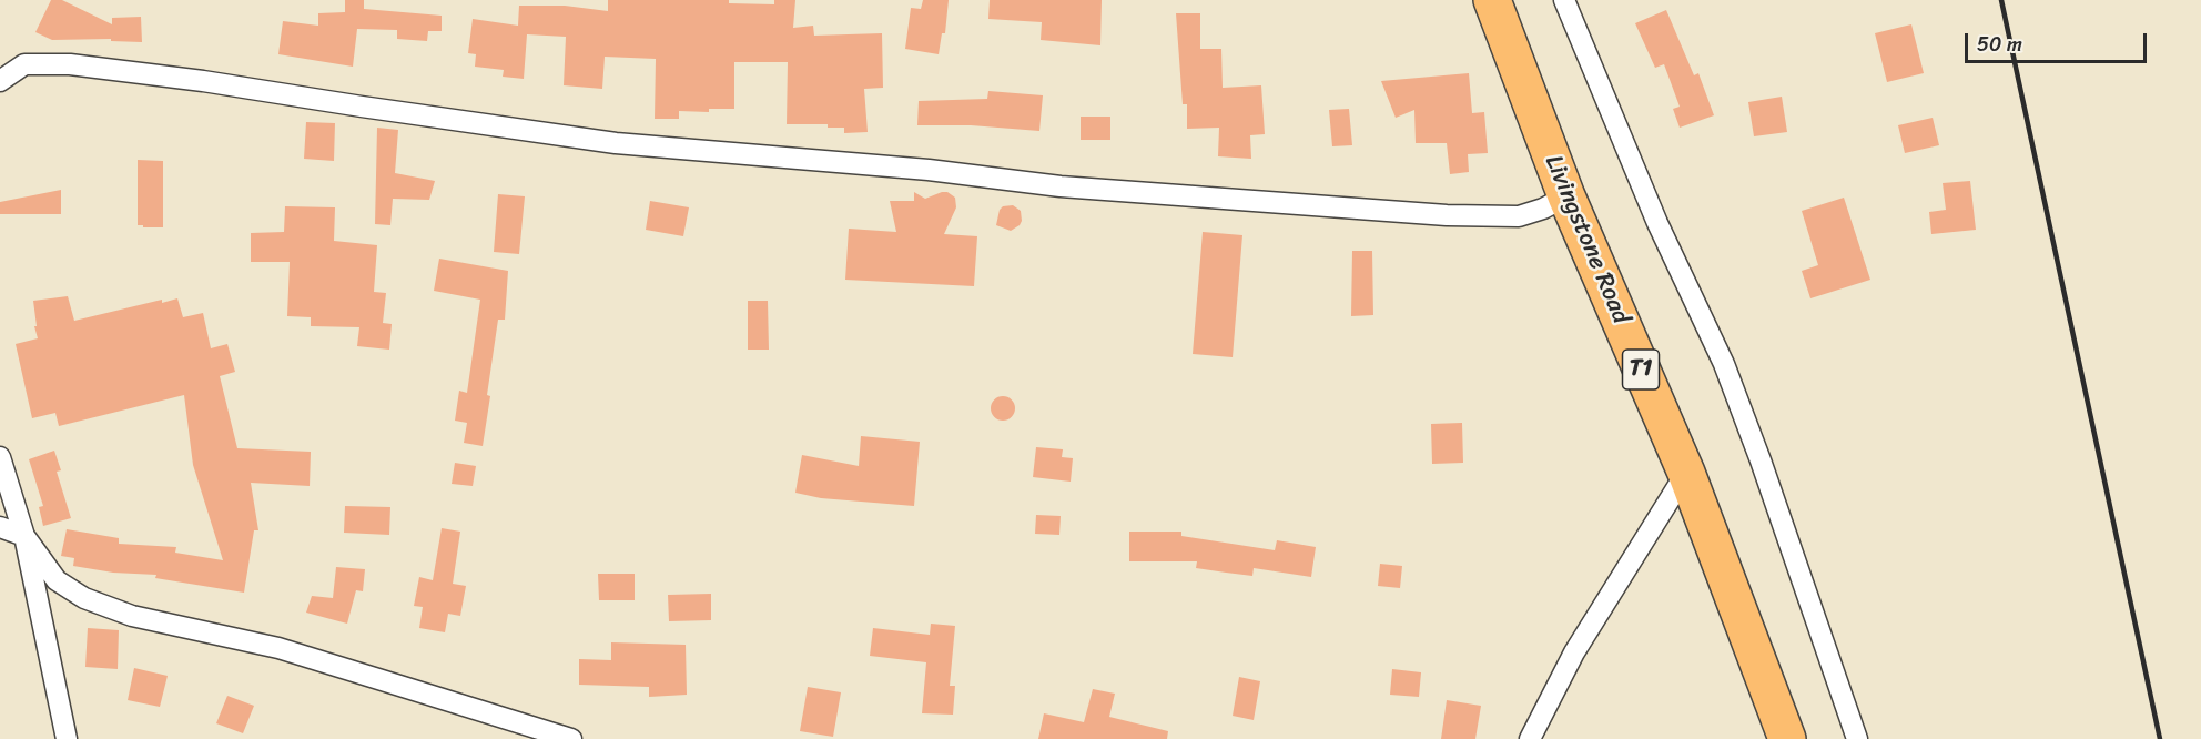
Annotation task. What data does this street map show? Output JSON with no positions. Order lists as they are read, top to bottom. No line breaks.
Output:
{"streets":{"highway":["Livingstone Road","T1"]},"scale_bar":"50 m"}
